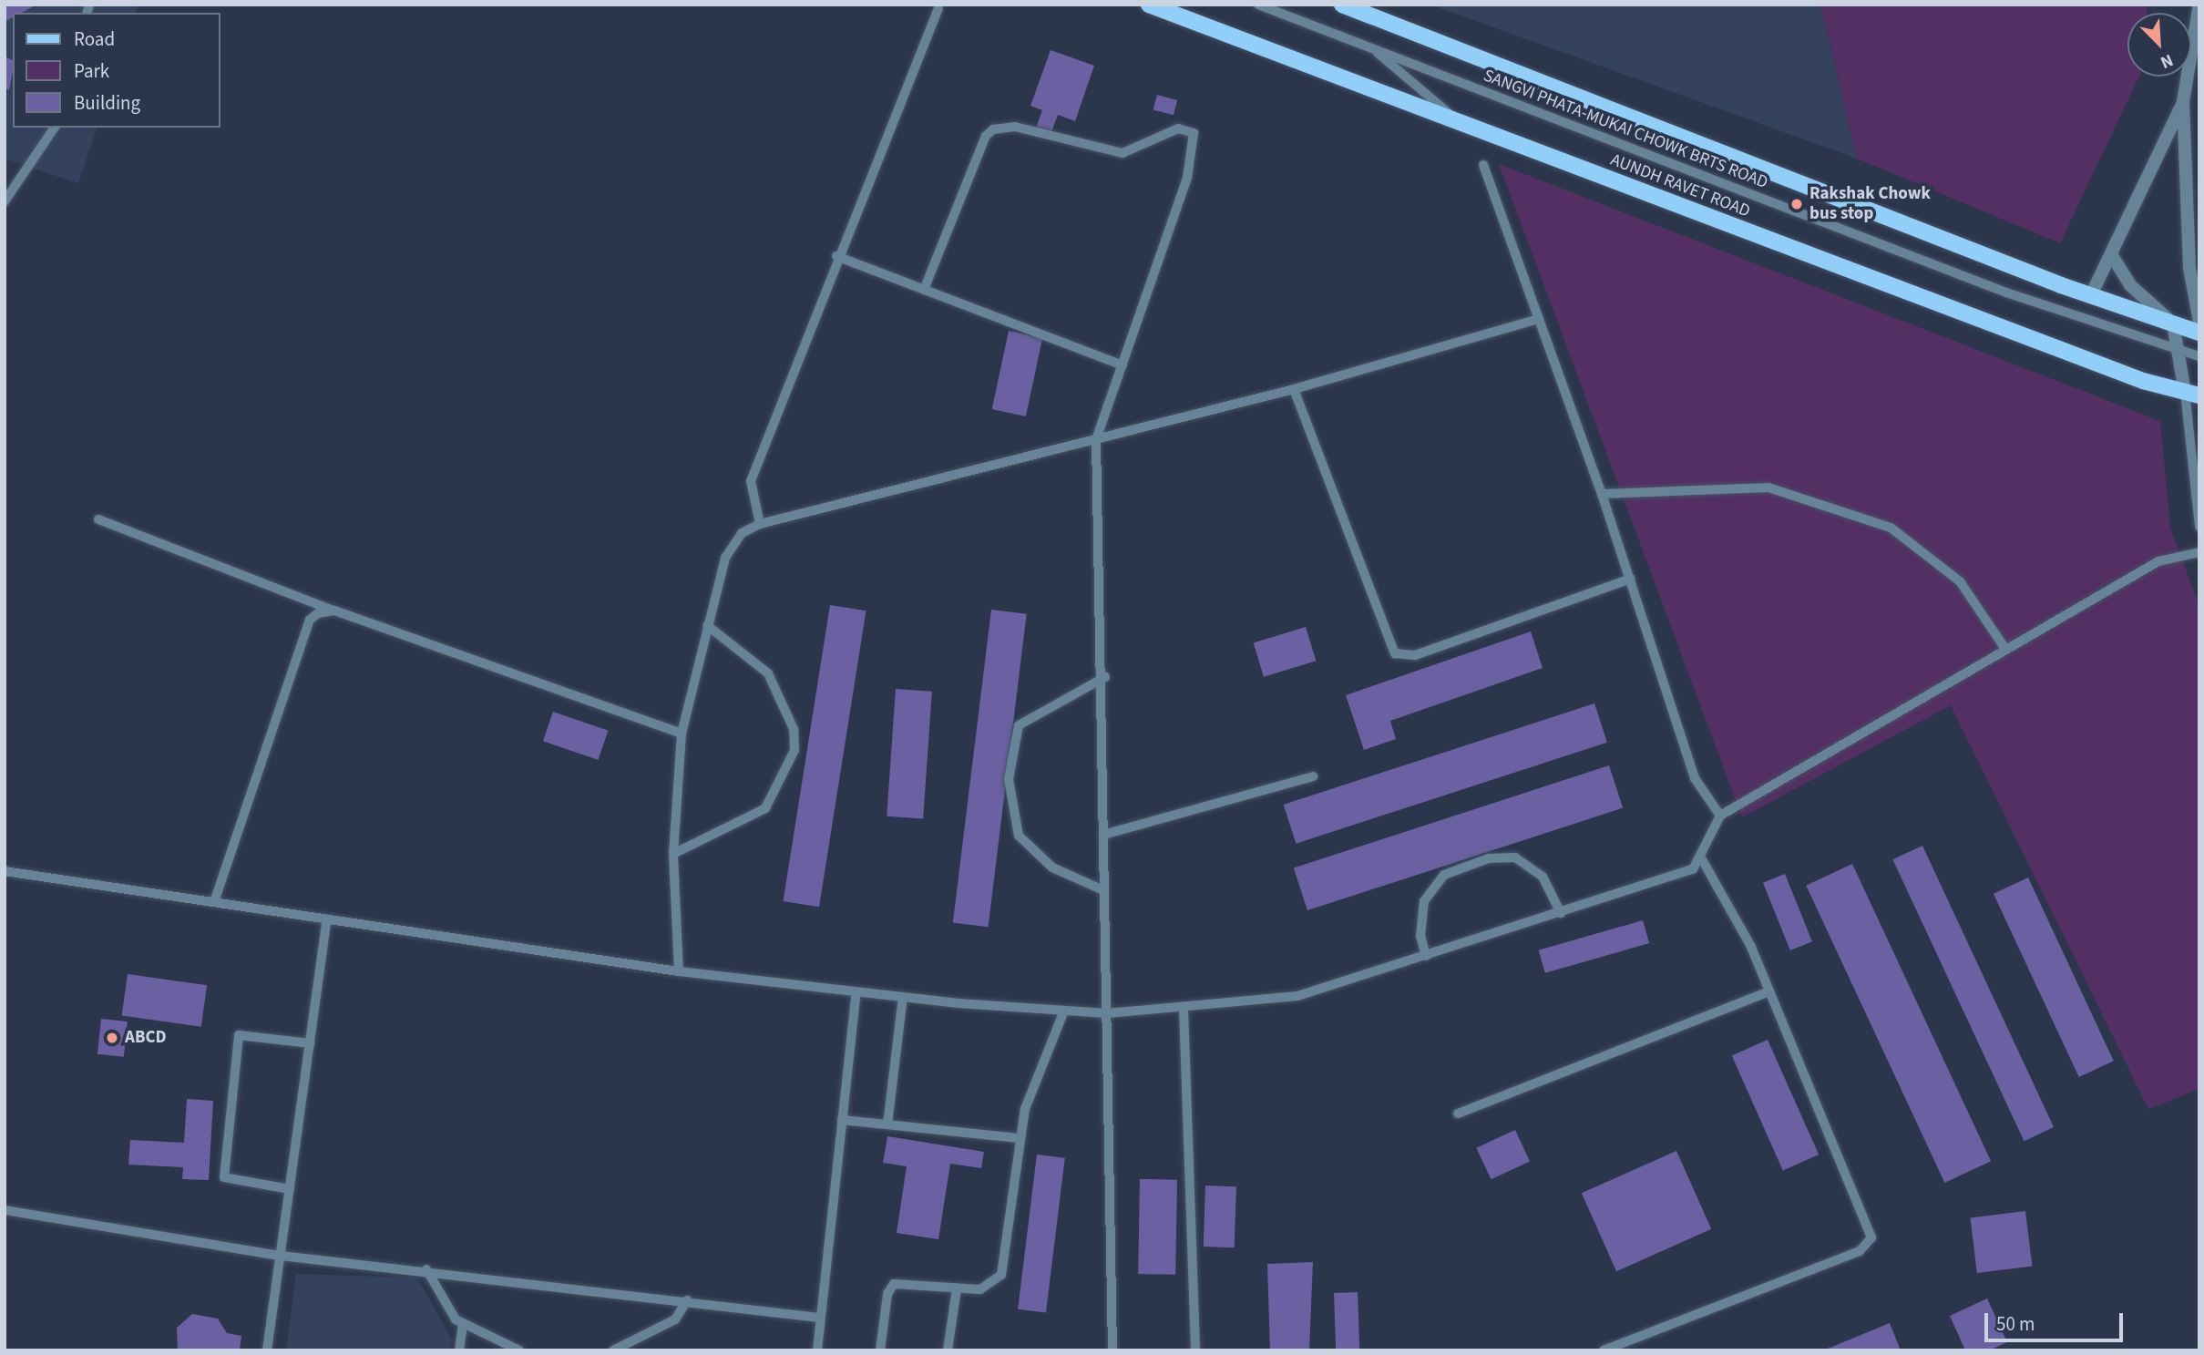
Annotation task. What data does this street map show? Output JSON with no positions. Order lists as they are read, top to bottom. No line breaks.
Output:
{"streets":{"main road":["AUNDH RAVET ROAD"],"lane":["SANGVI PHATA-MUKAI CHOWK BRTS ROAD"]},"places":["Rakshak Chowk bus stop","ABCD"],"legend":["Road","Park","Building"],"scale_bar":"50 m","north":"bottom right"}
